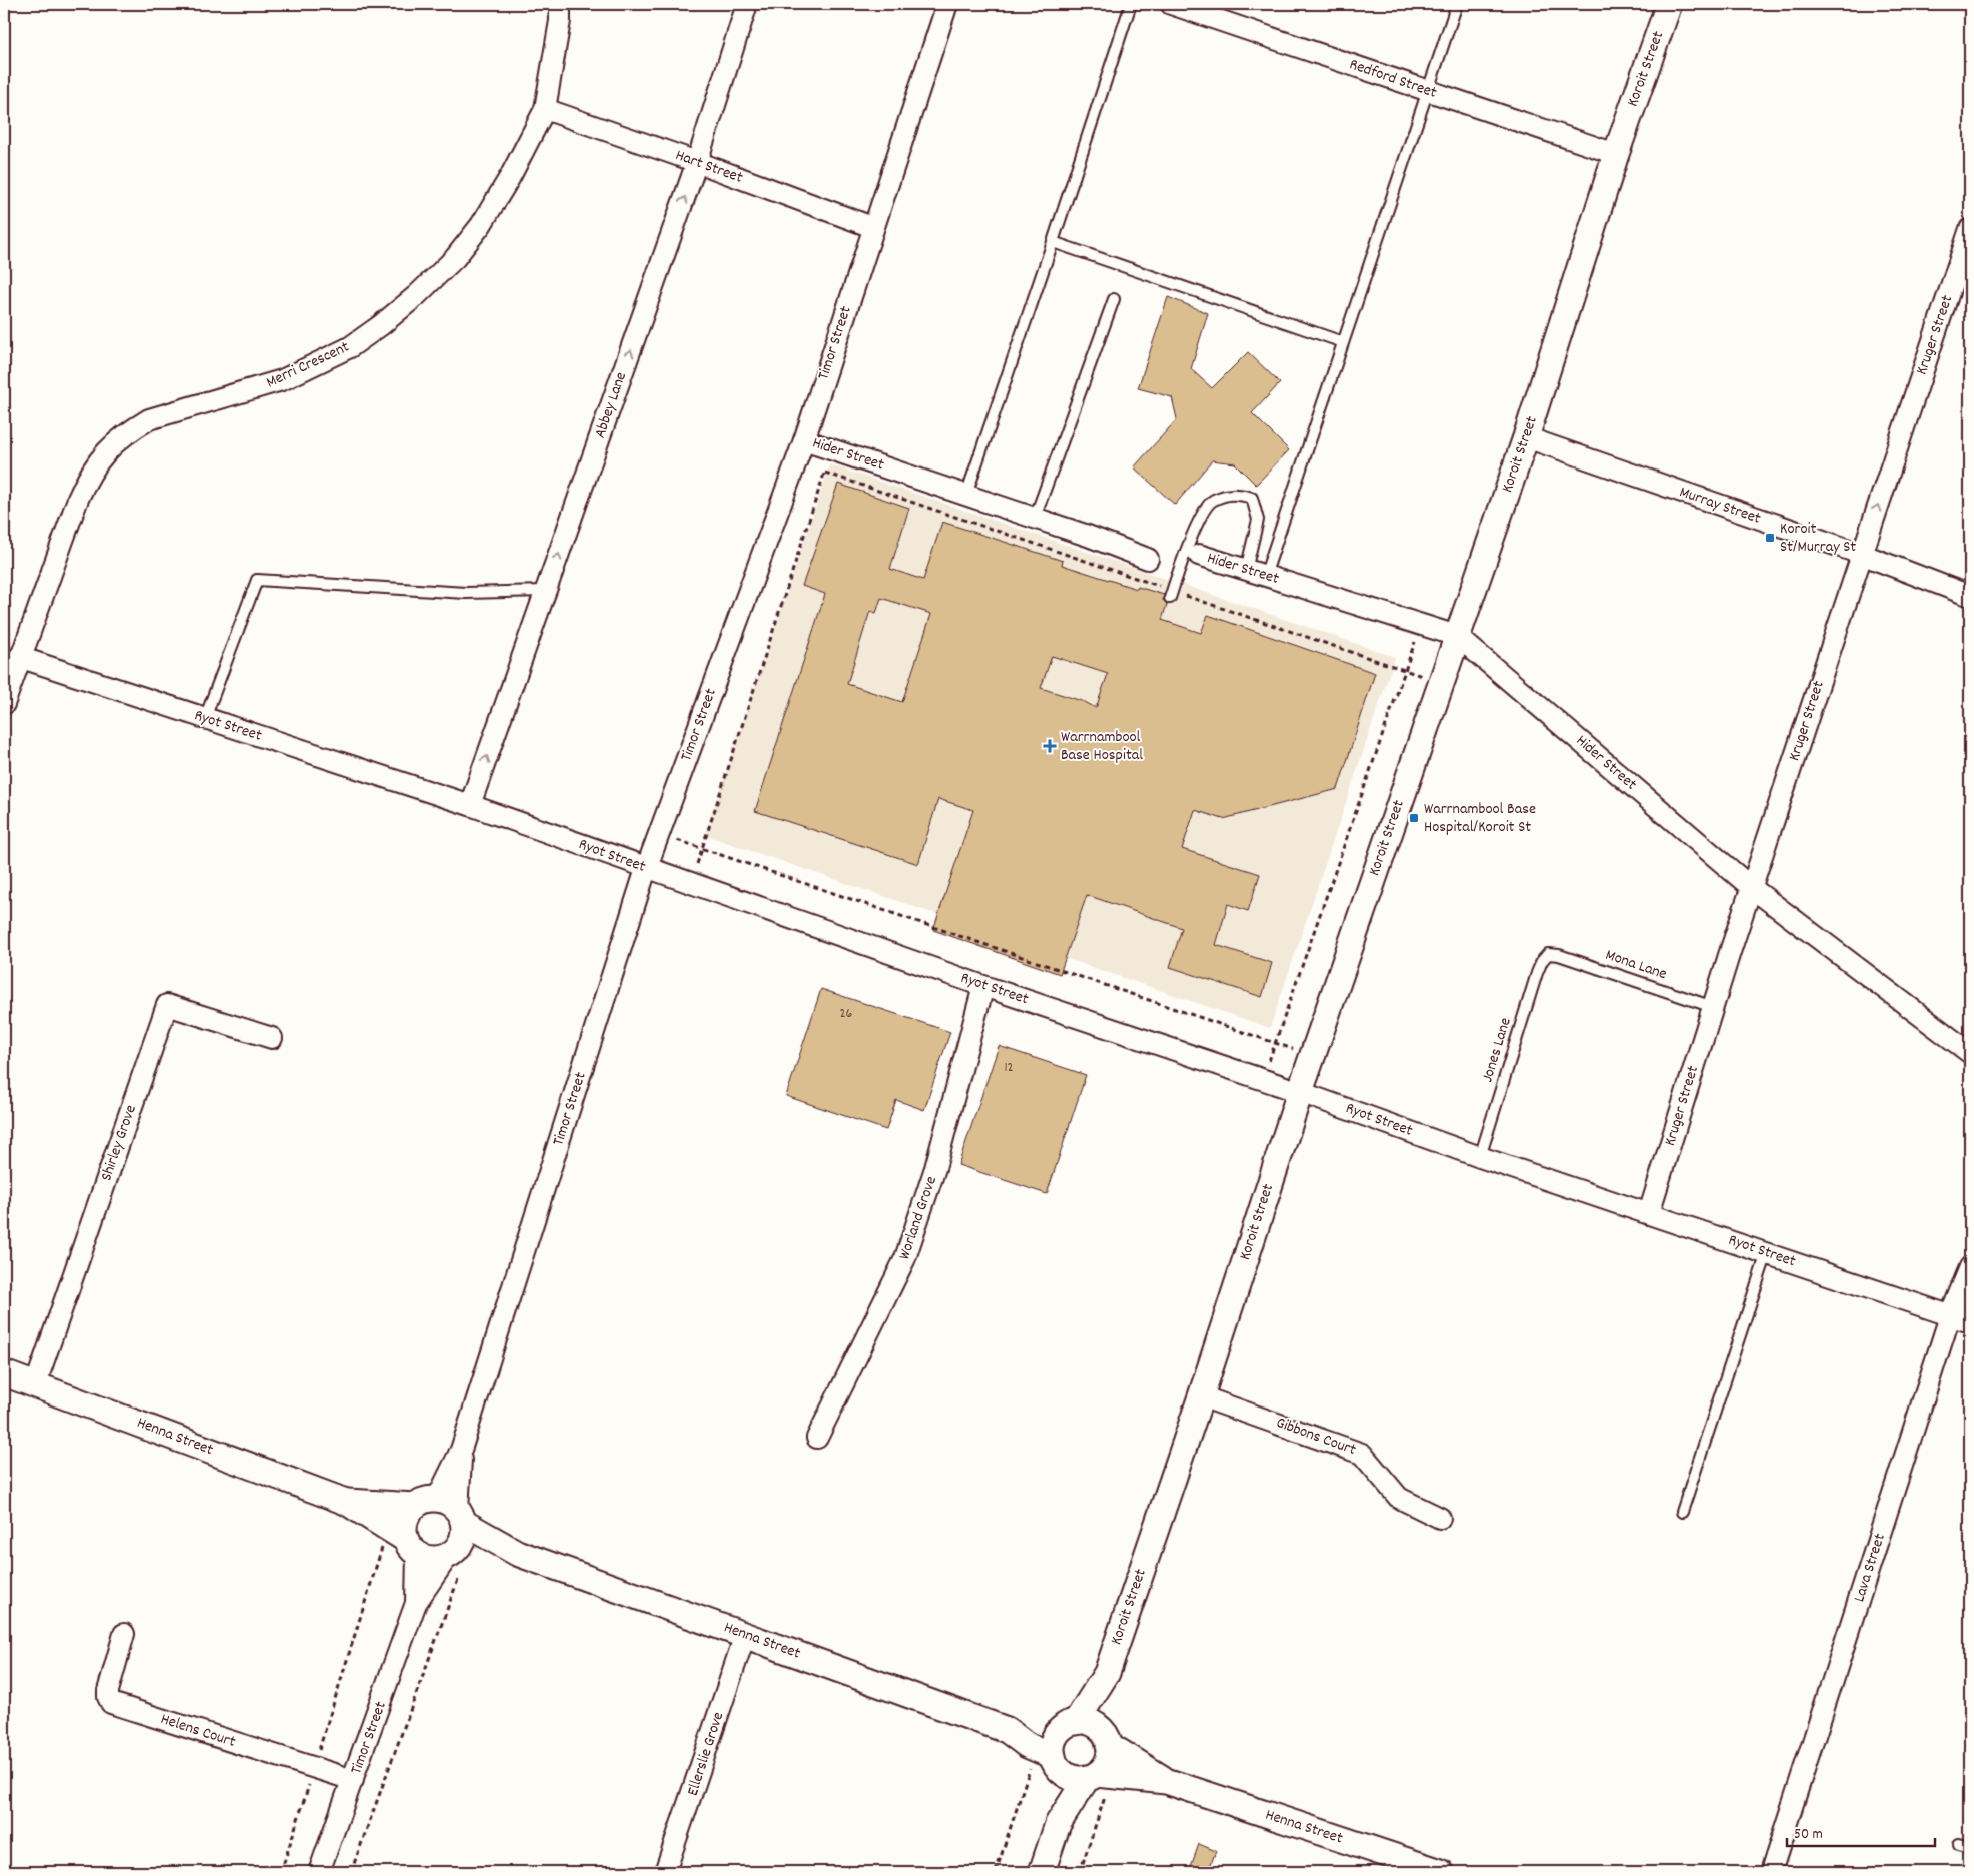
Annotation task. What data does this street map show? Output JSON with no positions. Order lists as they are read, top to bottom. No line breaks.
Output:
{"streets":{"street":["Koroit Street","Redford Street","Hart Street","Kruger Street","Timor Street","Merri Crescent","Abbey Lane","Hider Street","Murray Street","Ryot Street","Shirley Grove","Worland Grove","Henna Street","Gibbons Court","Lava Street","Helens Court","Ellerslie Grove"],"lane":["Mona Lane","Jones Lane"]},"crossings":[["Koroit Street","Redford Street"],["Koroit Street","Hider Street"],["Koroit Street","Murray Street"],["Koroit Street","Ryot Street"],["Koroit Street","Henna Street"],["Koroit Street","Gibbons Court"],["Hart Street","Timor Street"],["Hart Street","Merri Crescent"],["Hart Street","Abbey Lane"],["Kruger Street","Hider Street"],["Kruger Street","Murray Street"],["Kruger Street","Ryot Street"],["Kruger Street","Mona Lane"],["Timor Street","Hider Street"],["Timor Street","Ryot Street"],["Timor Street","Henna Street"],["Timor Street","Helens Court"],["Merri Crescent","Ryot Street"],["Abbey Lane","Ryot Street"],["Ryot Street","Jones Lane"],["Ryot Street","Worland Grove"],["Ryot Street","Lava Street"],["Mona Lane","Jones Lane"],["Shirley Grove","Henna Street"],["Henna Street","Ellerslie Grove"]],"one_way":["Abbey Lane"],"places":{"transit":["Koroit St/Murray St","Warrnambool Base Hospital/Koroit St"],"health":["Warrnambool Base Hospital"]},"house_numbers":["26","12"],"scale_bar":"50 m"}
